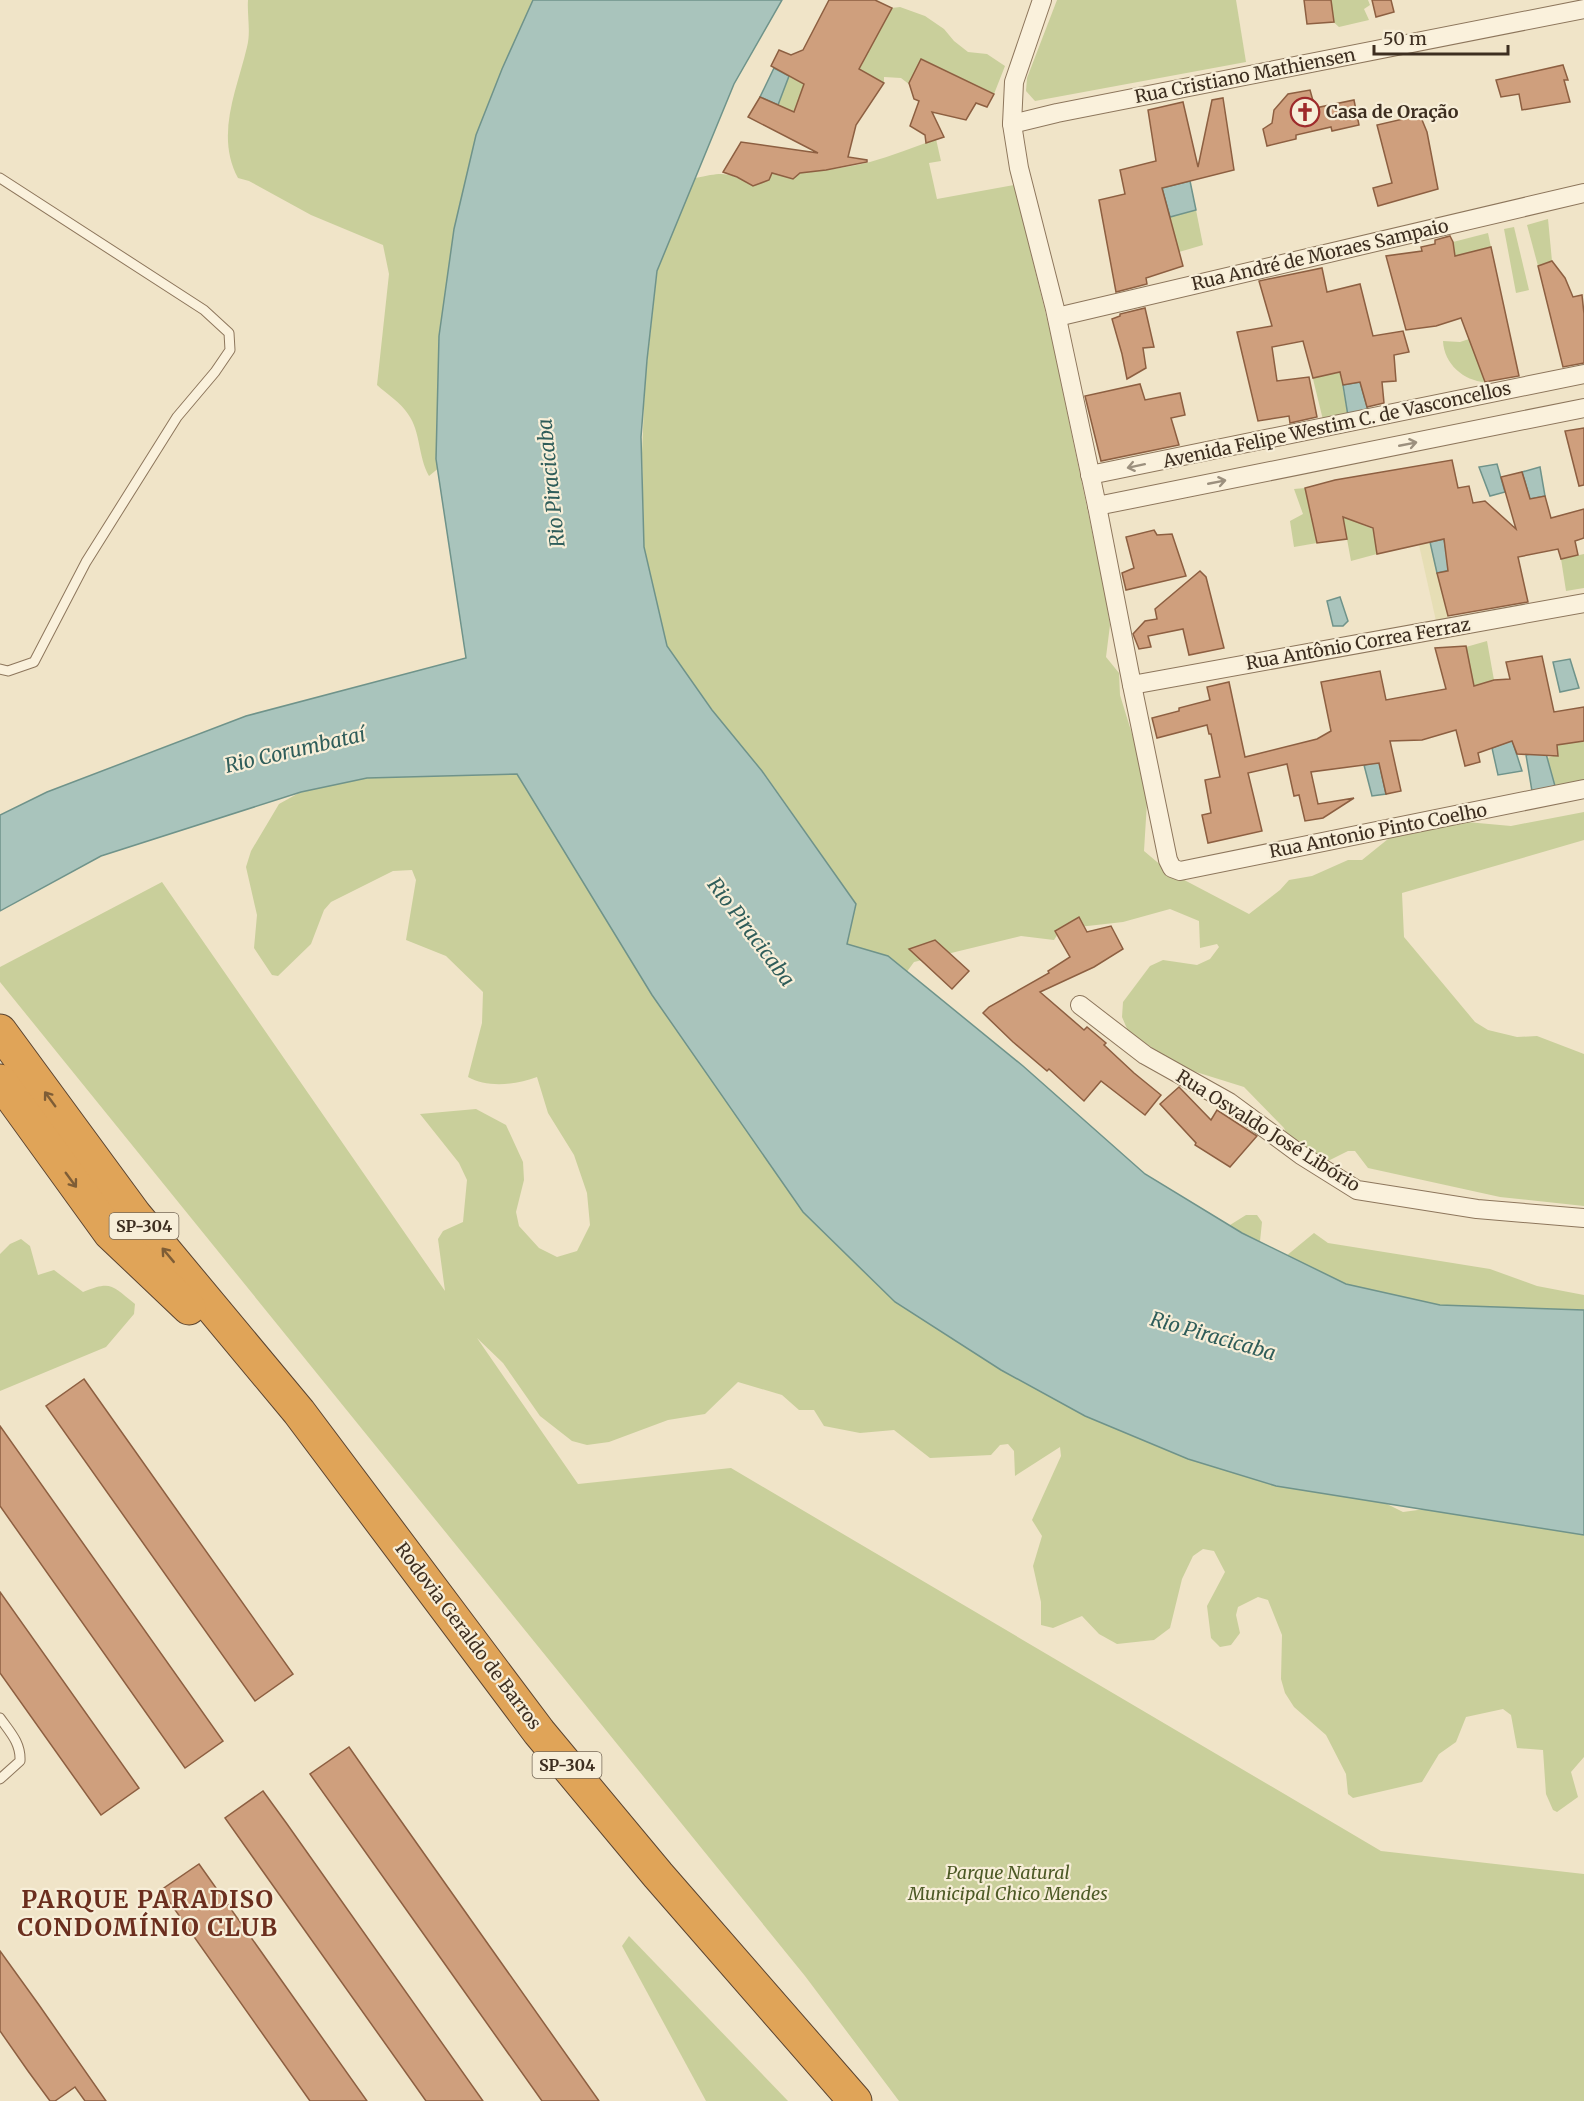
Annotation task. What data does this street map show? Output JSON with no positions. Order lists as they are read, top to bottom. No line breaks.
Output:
{"streets":{"highway":["SP-304","Rodovia Geraldo de Barros"],"street":["Rua Cristiano Mathiensen","Rua André de Moraes Sampaio","Avenida Felipe Westim C. de Vasconcellos","Rua Antônio Correa Ferraz","Rua Antonio Pinto Coelho","Rua Osvaldo José Libório"]},"crossings":[["Rua Antônio Correa Ferraz","Rua Antonio Pinto Coelho"]],"districts":["PARQUE PARADISO CONDOMÍNIO CLUB"],"water":["Rio Piracicaba","Rio Corumbataí"],"parks":["Parque Natural Municipal Chico Mendes"],"places":{"church":["Casa de Oração"]},"scale_bar":"50 m"}
